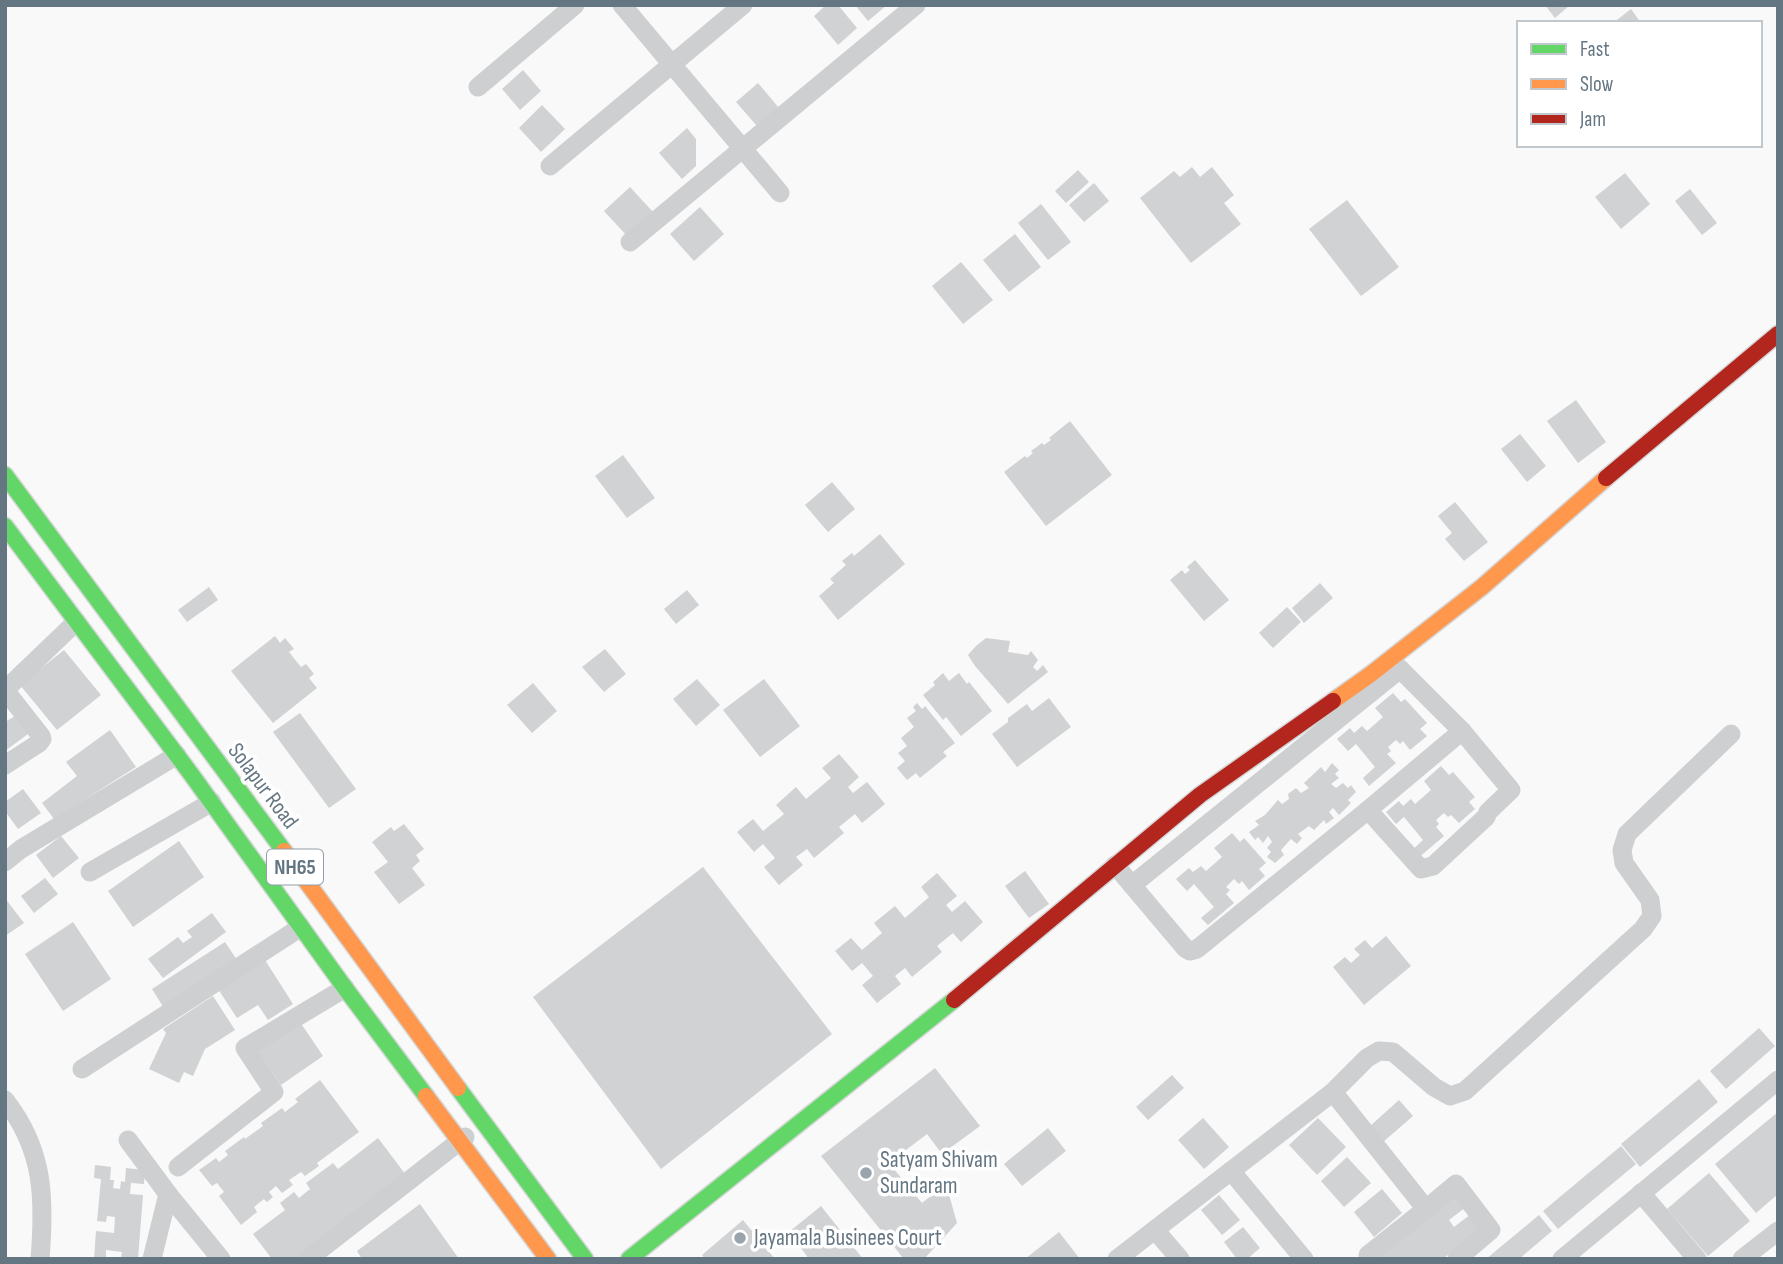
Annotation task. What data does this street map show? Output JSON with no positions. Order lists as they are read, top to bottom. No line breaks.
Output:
{"streets":{"main road":["Solapur Road","NH65"]},"places":["Satyam Shivam Sundaram","Jayamala Businees Court"],"legend":["Fast","Slow","Jam"]}
